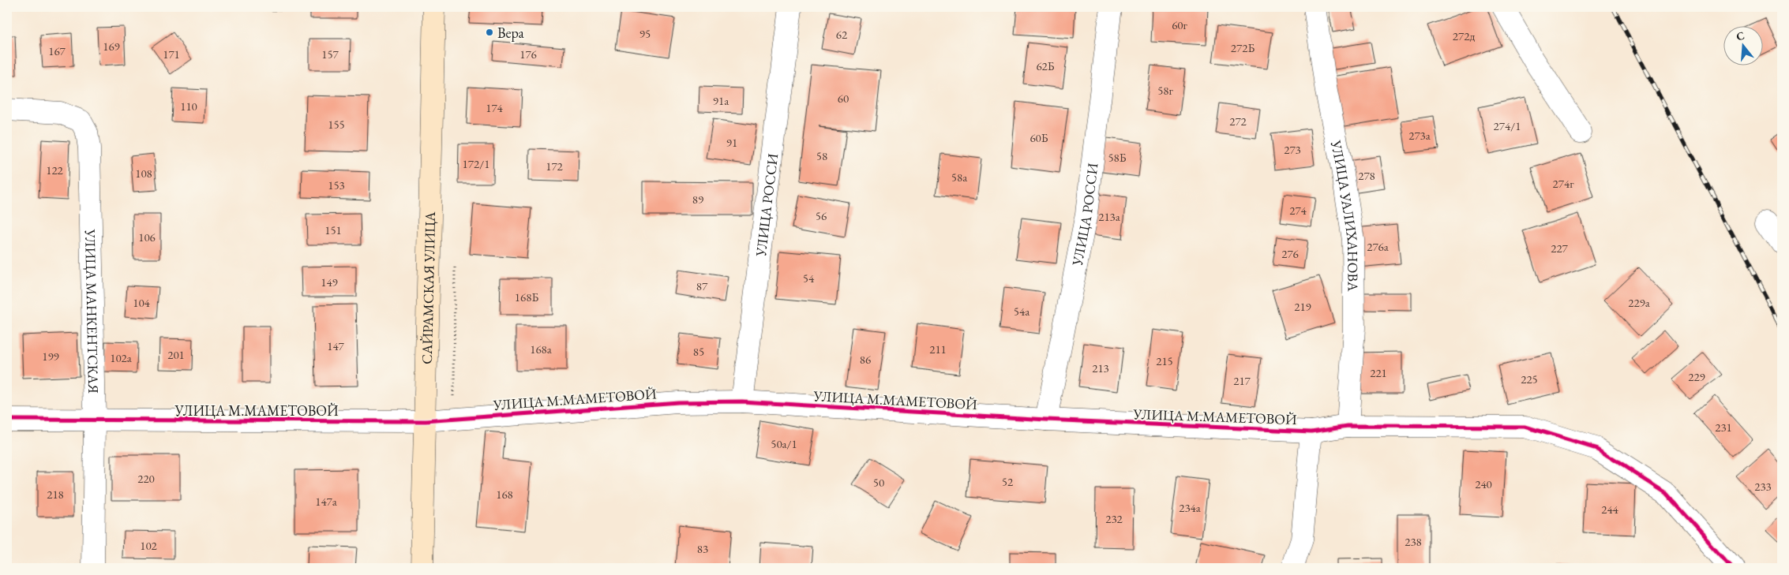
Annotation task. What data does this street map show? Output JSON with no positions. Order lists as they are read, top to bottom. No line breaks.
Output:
{"streets":{"main road":["САЙРАМСКАЯ УЛИЦА"],"street":["УЛИЦА РОССИ","УЛИЦА УАЛИХАНОВА","УЛИЦА МАНКЕНТСКАЯ","УЛИЦА М.МАМЕТОВОЙ"]},"crossings":[["УЛИЦА РОССИ","УЛИЦА М.МАМЕТОВОЙ"],["УЛИЦА УАЛИХАНОВА","УЛИЦА М.МАМЕТОВОЙ"],["САЙРАМСКАЯ УЛИЦА","УЛИЦА М.МАМЕТОВОЙ"],["УЛИЦА МАНКЕНТСКАЯ","УЛИЦА М.МАМЕТОВОЙ"]],"places":["Вера"],"house_numbers":["60г","95","62","272д","169","272Б","167","171","157","176","62Б","58г","60","91а","110","174","272","155","274/1","273а","60Б","91","273","58","58Б","172/1","172","122","108","278","58а","274г","153","89","274","56","213а","151","106","276а","227","276","54","149","87","168Б","104","229а","219","54а","147","168а","211","85","201","199","102а","86","215","213","221","229","225","217","231","50а/1","220","52","50","240","233","218","168","147а","234а","244","232","238","102","83"],"north":"top"}
